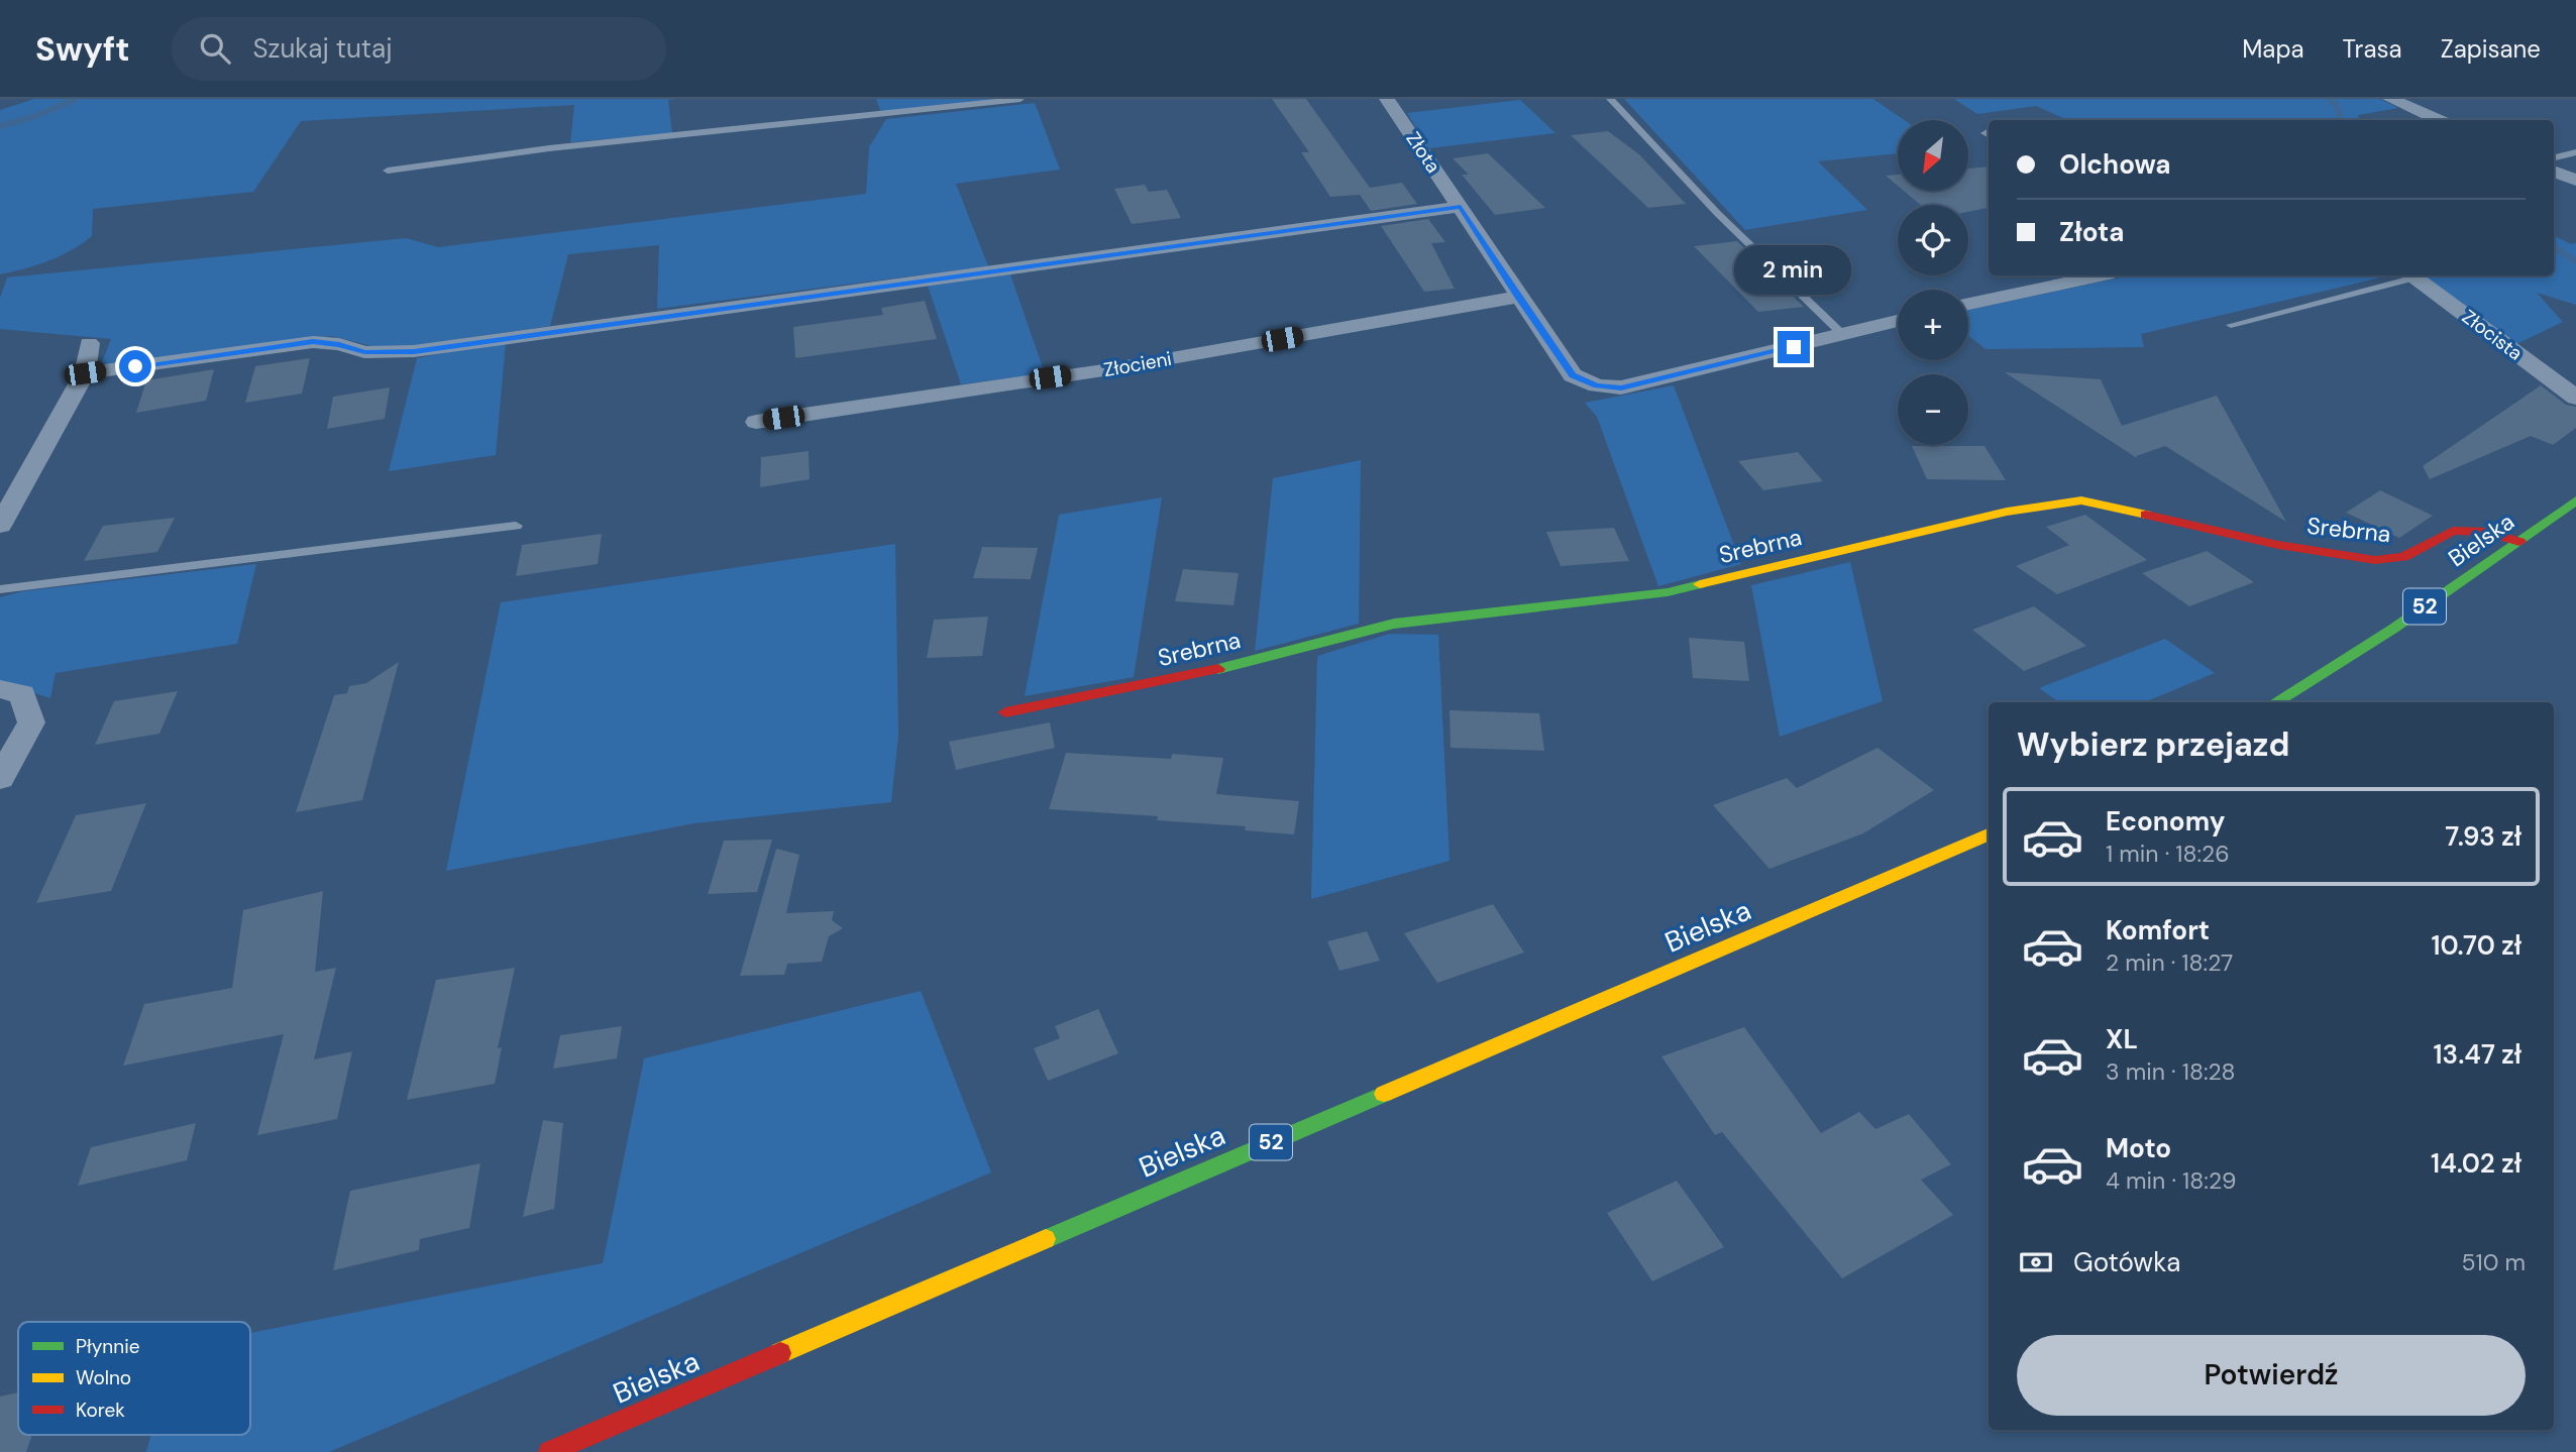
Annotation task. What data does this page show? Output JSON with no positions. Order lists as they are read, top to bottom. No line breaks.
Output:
{"streets":{"main road":["Srebrna","Bielska","52"],"street":["Złota","Złocista","Złocieni"]},"crossings":[["Złota","Złocieni"],["Srebrna","Bielska"]],"legend":["Płynnie","Wolno","Korek"],"north":"bottom left","page":{"header":"Swyft","search":"Szukaj tutaj","nav":["Mapa","Trasa","Zapisane"],"map_buttons":["+","−"],"banner":["Olchowa","Złota"],"bubble":"2 min","heading":"Wybierz przejazd","list":[{"name":"Economy","note":"1 min · 18:26","value":"7.93 zł"},{"name":"Komfort","note":"2 min · 18:27","value":"10.70 zł"},{"name":"XL","note":"3 min · 18:28","value":"13.47 zł"},{"name":"Moto","note":"4 min · 18:29","value":"14.02 zł"}],"pay":["Gotówka","510 m"],"buttons":"Potwierdź"}}
